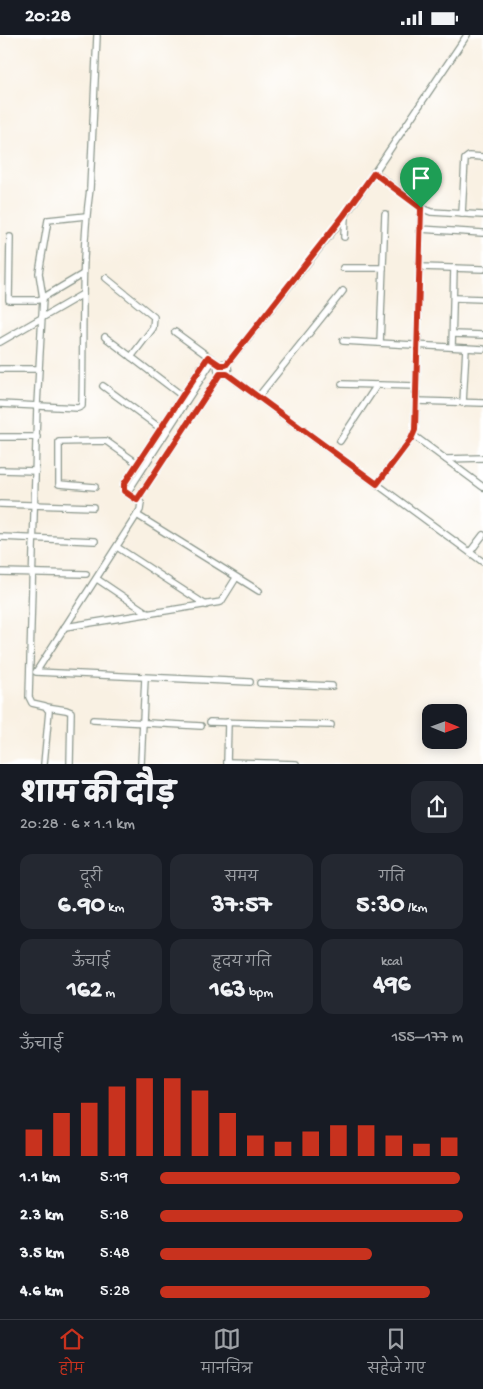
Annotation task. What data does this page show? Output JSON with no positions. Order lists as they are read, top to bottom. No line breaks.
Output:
{"north":"right","page":{"status":"20:28","heading":["शाम की दौड़","20:28 · 6 × 1.1 km"],"stats":[["दूरी","6.90 km"],["समय","37:57"],["गति","5:30 /km"],["ऊँचाई","162 m"],["हृदय गति","163 bpm"],["kcal","496"]],"chart":["ऊँचाई","155–177 m"],"list":[{"name":"1.1 km","note":"5:19"},{"name":"2.3 km","note":"5:18"},{"name":"3.5 km","note":"5:48"},{"name":"4.6 km","note":"5:28"}],"tabs":["होम","मानचित्र","सहेजे गए"]}}
